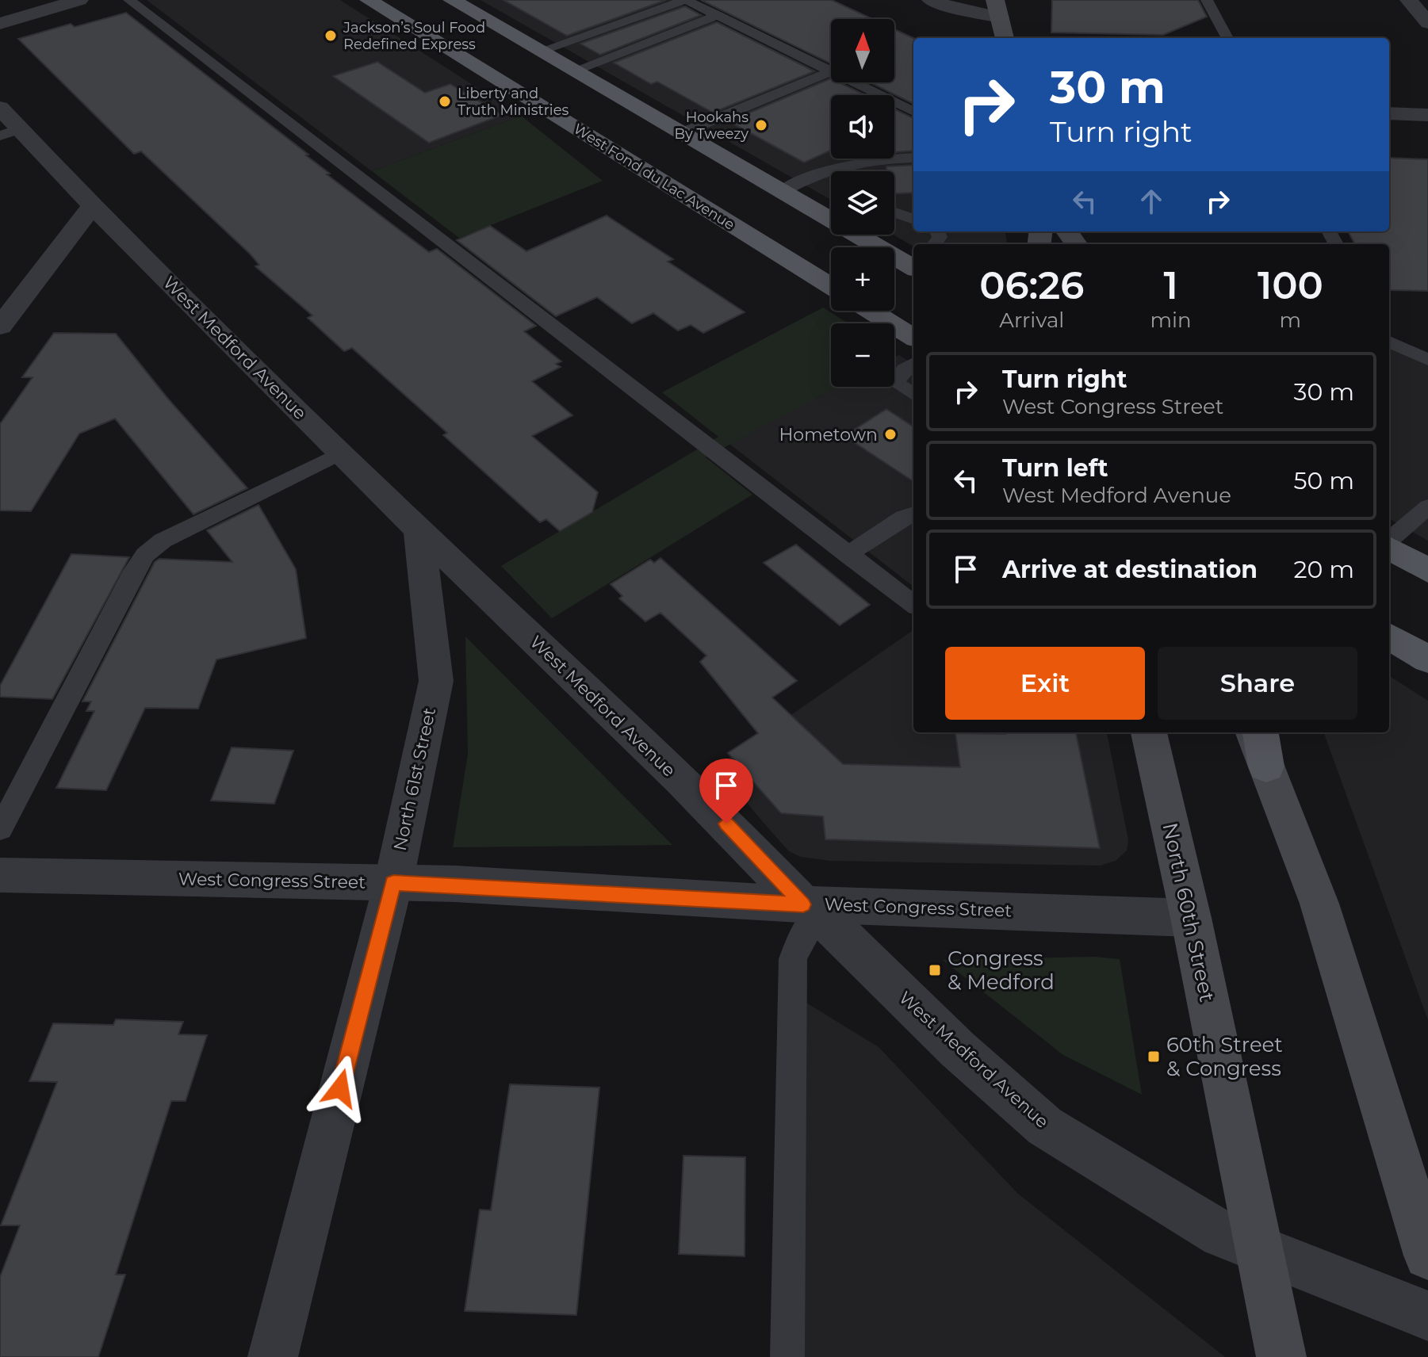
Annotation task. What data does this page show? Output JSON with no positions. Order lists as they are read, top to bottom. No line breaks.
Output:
{"streets":{"main road":["West Fond du Lac Avenue","North 60th Street"],"street":["West Medford Avenue","North 61st Street","West Congress Street"]},"crossings":[["West Medford Avenue","North 61st Street"],["West Medford Avenue","West Congress Street"],["West Medford Avenue","North 60th Street"],["North 61st Street","West Congress Street"],["West Congress Street","North 60th Street"]],"places":{"other":["Jackson’s Soul Food Redefined Express","Liberty and Truth Ministries","Hookahs By Tweezy","Hometown"],"transit":["Congress & Medford","60th Street & Congress"]},"north":"top","page":{"map_buttons":["+","−"],"turn":["30 m","Turn right"],"eta":["06:26","Arrival","1","min","100","m"],"list":[{"name":"Turn right","note":"West Congress Street","value":"30 m"},{"name":"Turn left","note":"West Medford Avenue","value":"50 m"},{"name":"Arrive at destination","value":"20 m"}],"buttons":["Exit","Share"]}}
